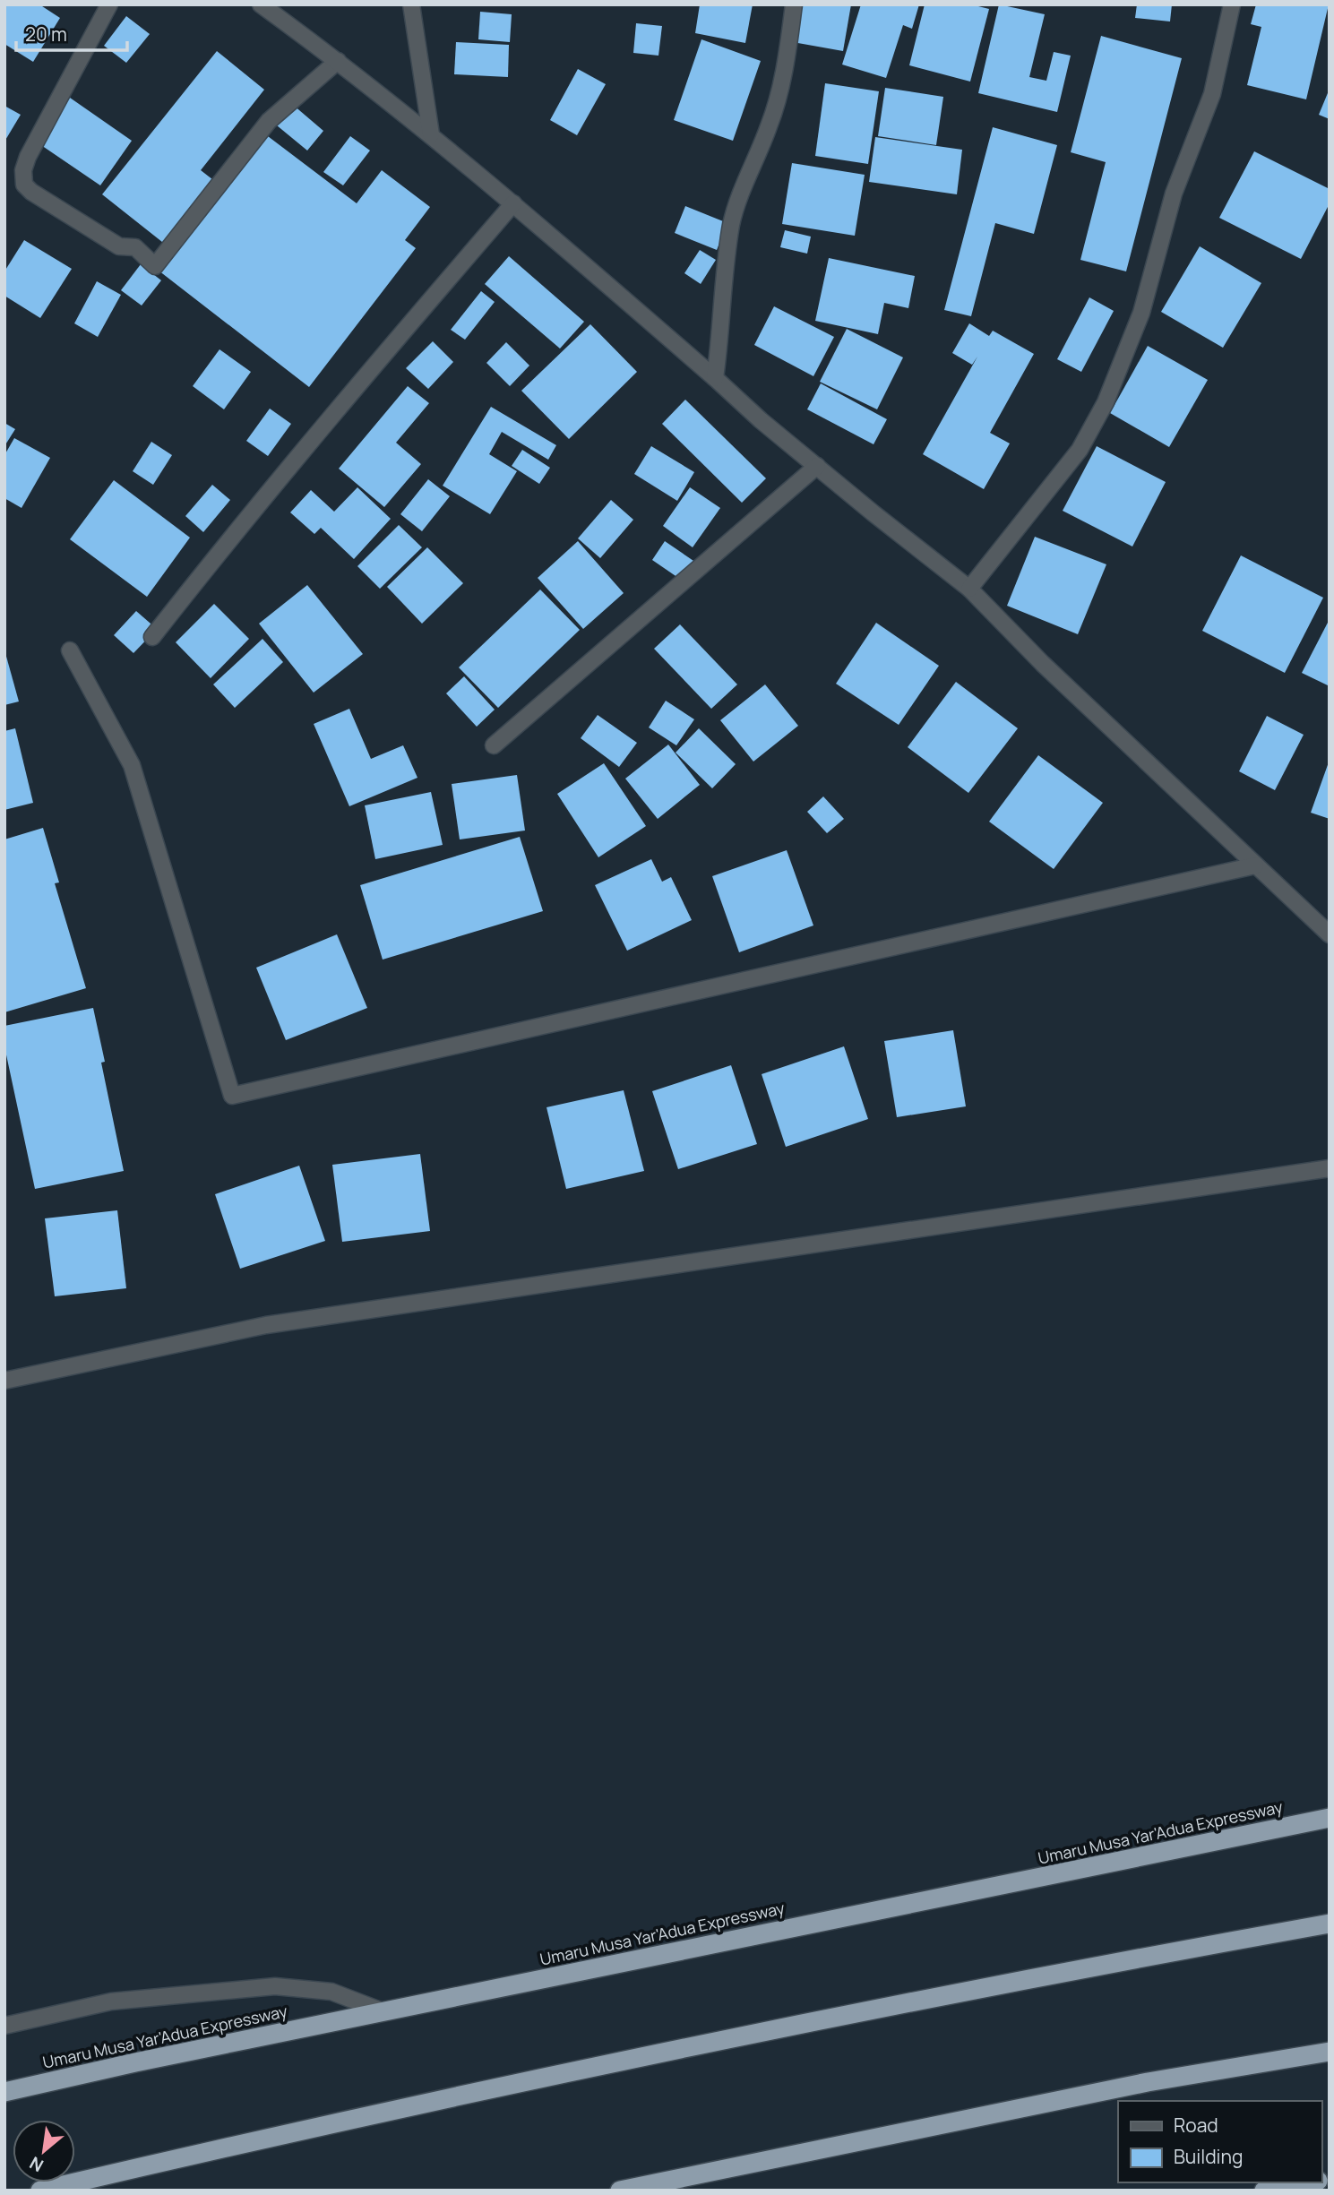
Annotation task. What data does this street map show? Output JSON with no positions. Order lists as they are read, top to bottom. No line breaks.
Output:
{"streets":{"highway":["Umaru Musa Yar'Adua Expressway"]},"legend":["Road","Building"],"scale_bar":"20 m","north":"bottom left"}
